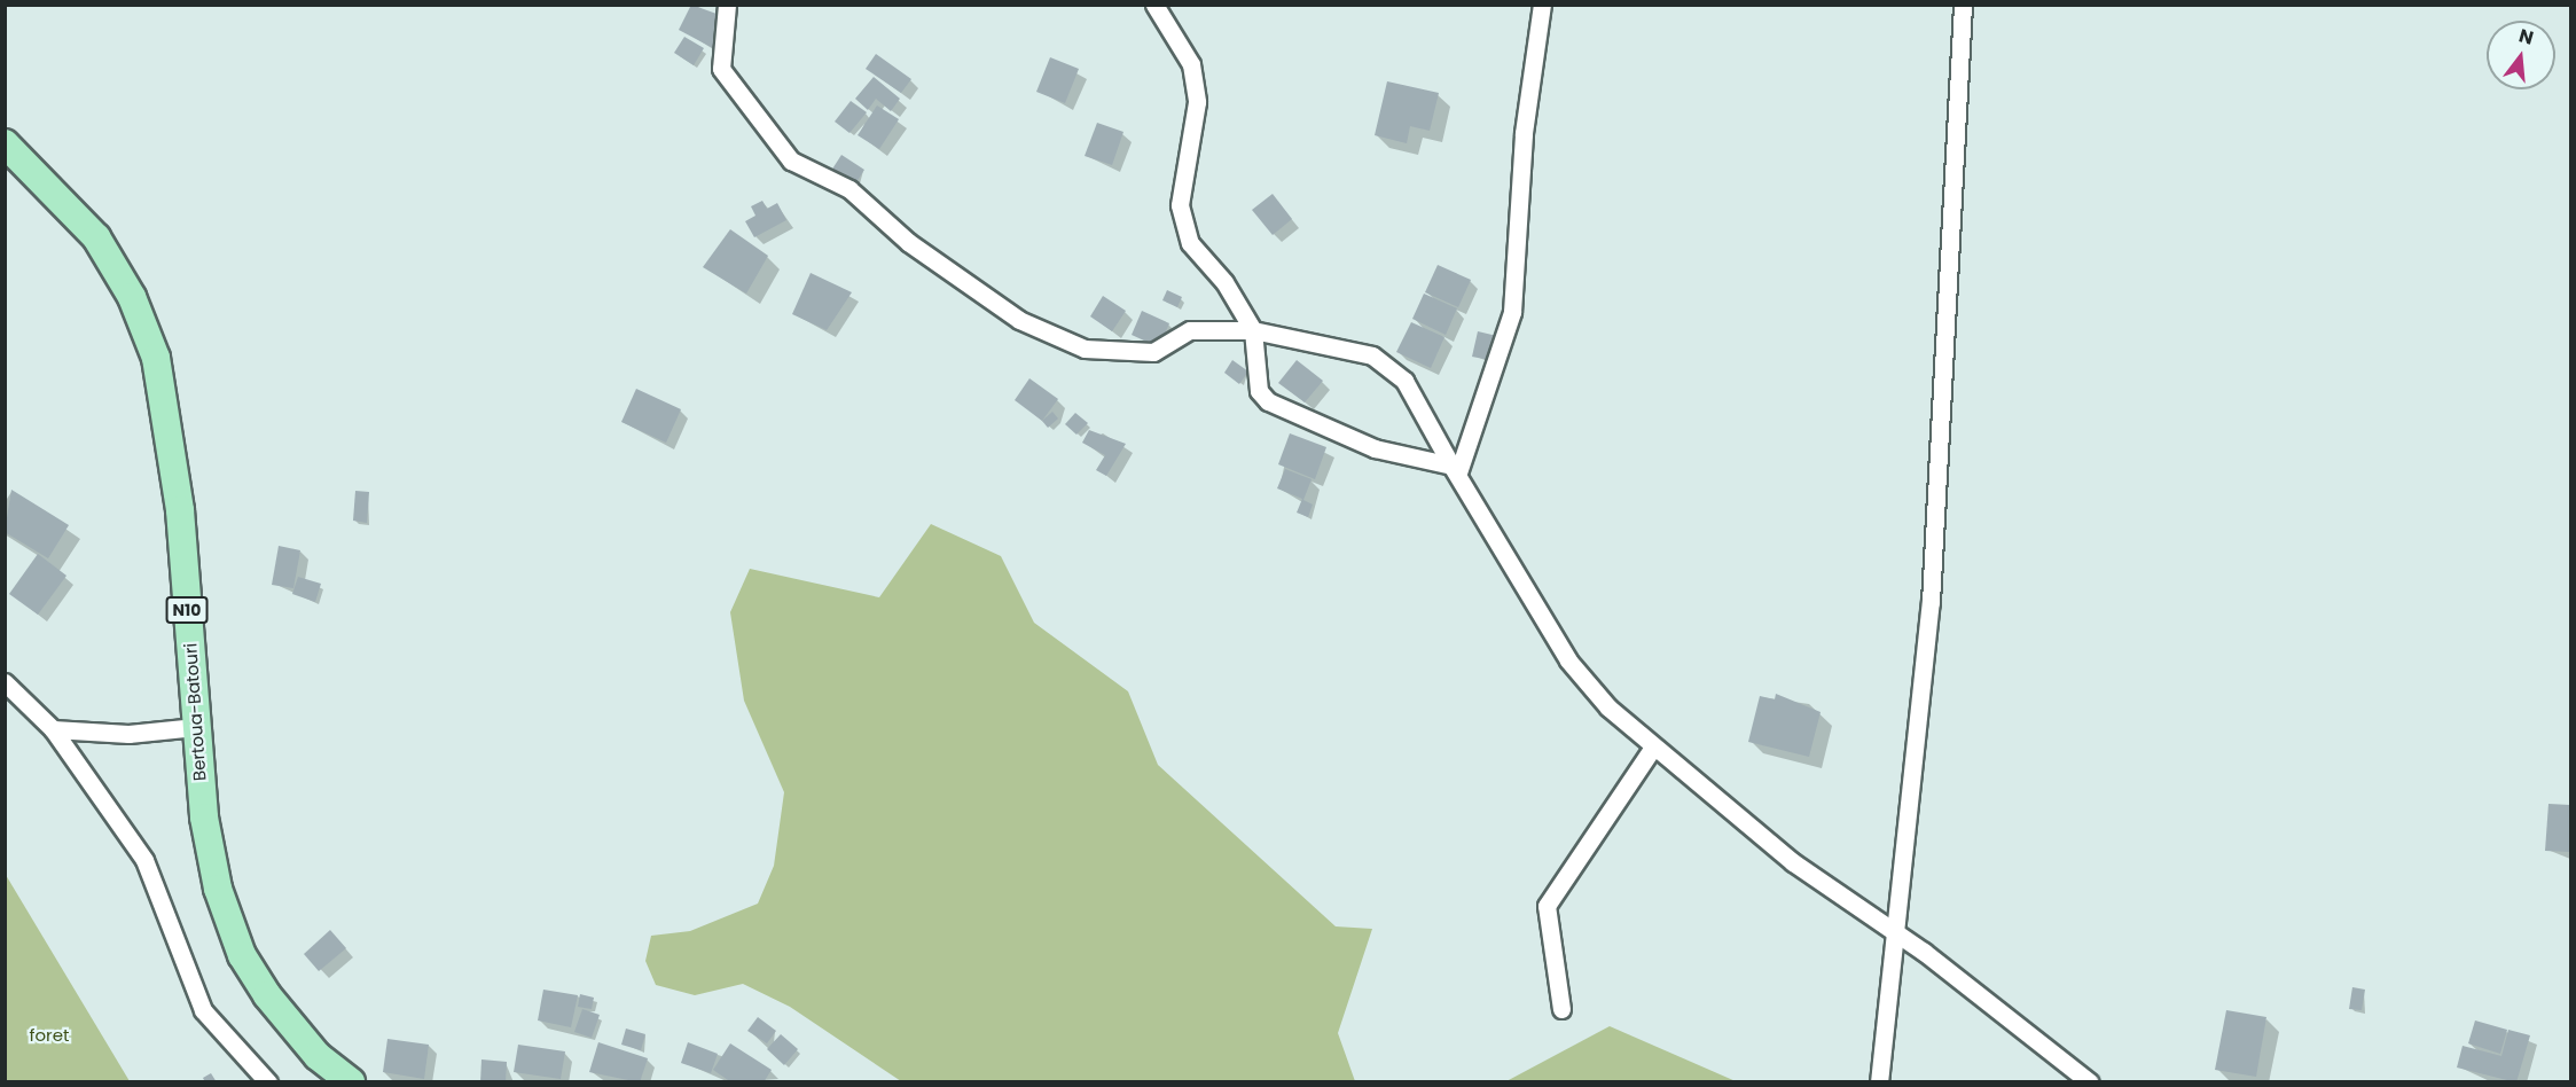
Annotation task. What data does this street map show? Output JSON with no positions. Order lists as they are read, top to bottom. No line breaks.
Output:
{"streets":{"highway":["N10","Bertoua-Batouri"]},"parks":["foret"],"north":"top"}
